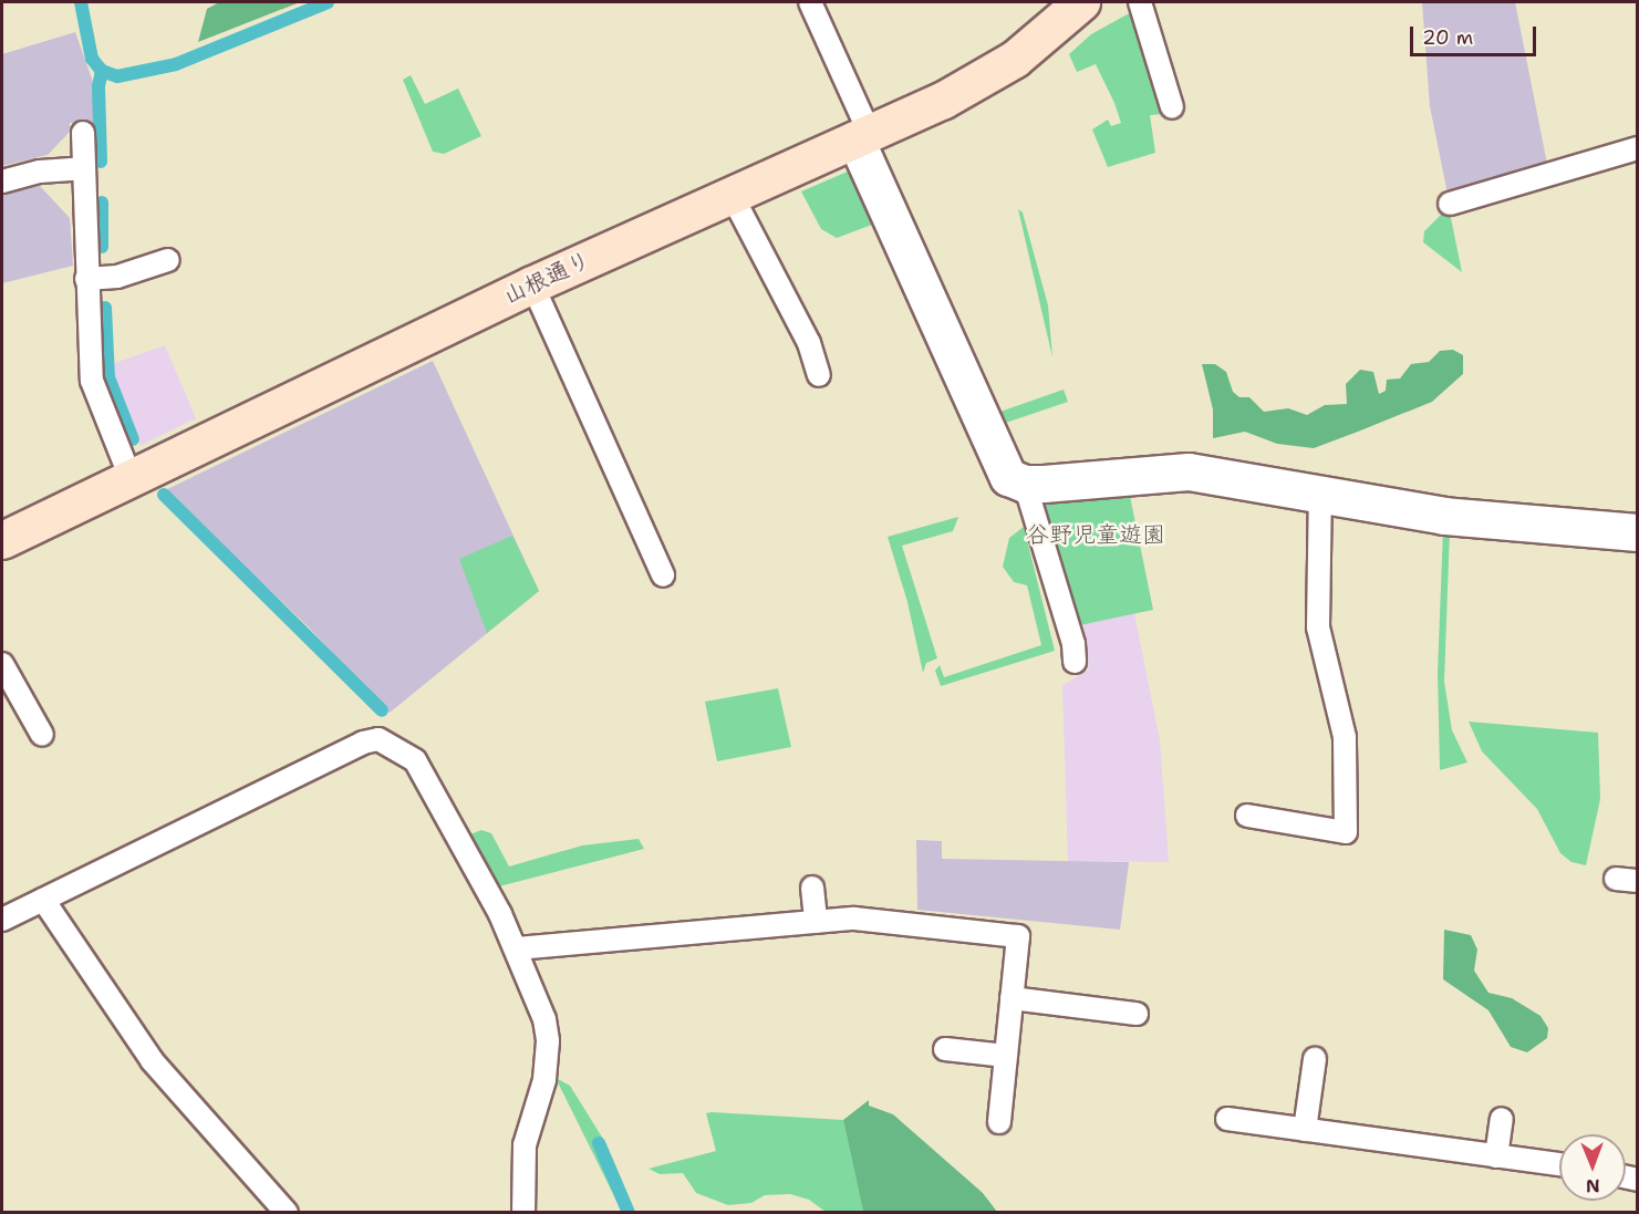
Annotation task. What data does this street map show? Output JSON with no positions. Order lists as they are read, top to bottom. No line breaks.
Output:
{"streets":{"street":["山根通り"]},"parks":["谷野児童遊園"],"scale_bar":"20 m","north":"bottom"}
